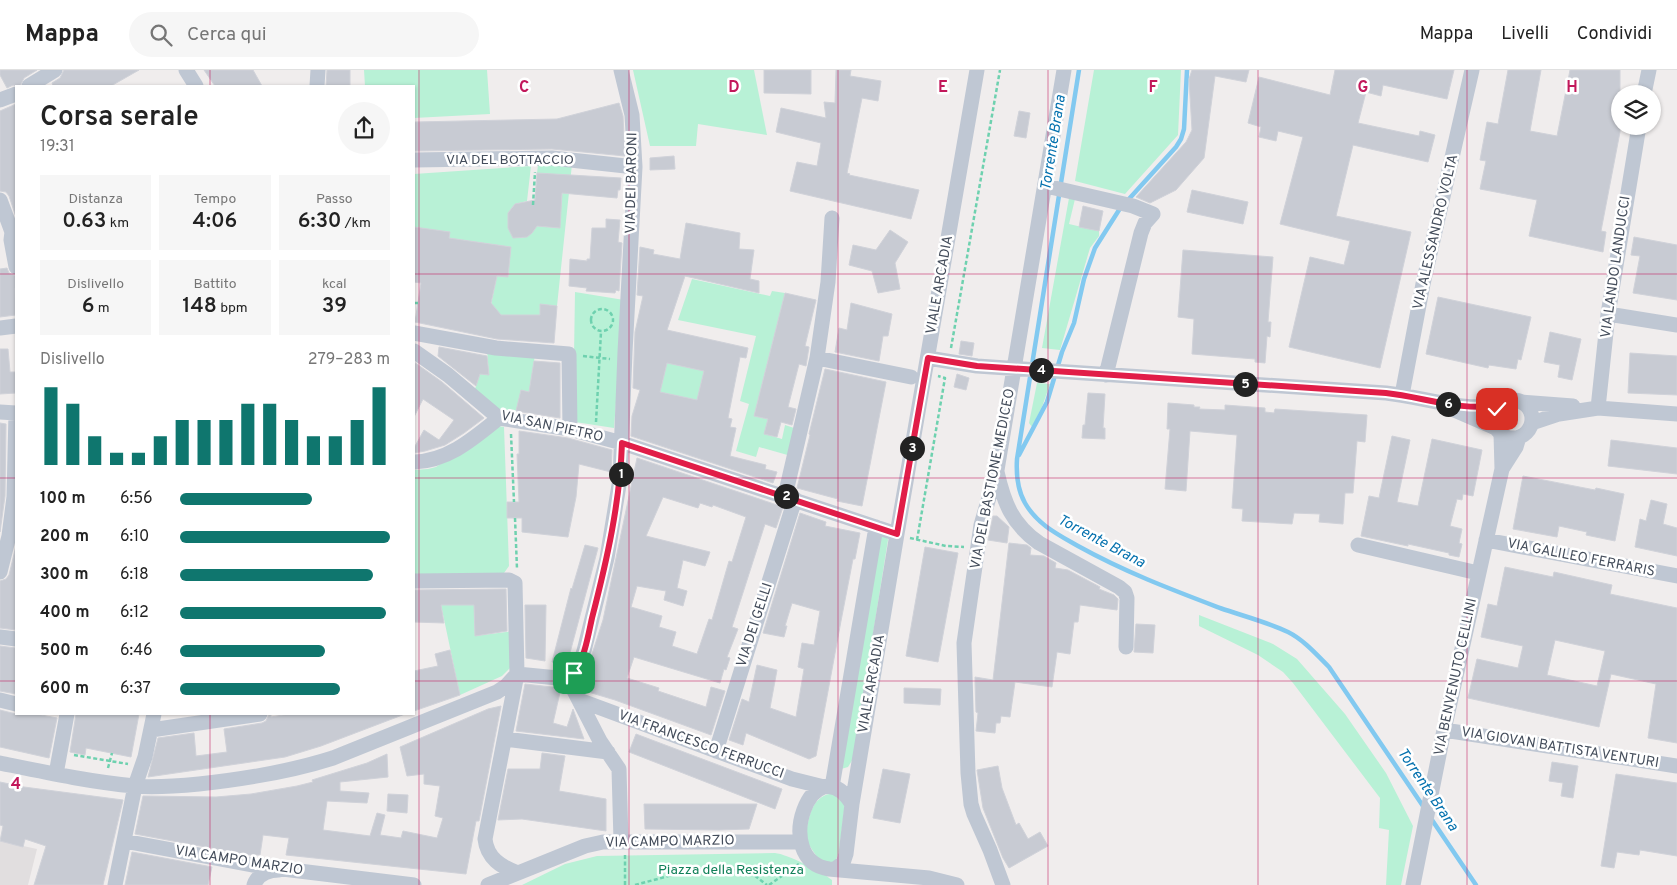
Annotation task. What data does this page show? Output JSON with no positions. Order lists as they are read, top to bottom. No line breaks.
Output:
{"streets":{"street":["VIA DEL BOTTACCIO","VIA DEI BARONI","VIA ALESSANDRO VOLTA","VIA LANDO LANDUCCI","VIALE ARCADIA","VIA SAN PIETRO","VIA DEL BASTIONE MEDICEO","VIA GALILEO FERRARIS","VIA DEI GELLI","VIA BENVENUTO CELLINI","VIA FRANCESCO FERRUCCI","VIA GIOVAN BATTISTA VENTURI","VIA CAMPO MARZIO"]},"crossings":[["VIA DEL BOTTACCIO","VIA DEI BARONI"],["VIA DEI BARONI","VIA SAN PIETRO"],["VIALE ARCADIA","VIA SAN PIETRO"],["VIALE ARCADIA","VIA FRANCESCO FERRUCCI"],["VIALE ARCADIA","VIA CAMPO MARZIO"],["VIA SAN PIETRO","VIA DEI GELLI"],["VIA GALILEO FERRARIS","VIA BENVENUTO CELLINI"],["VIA DEI GELLI","VIA FRANCESCO FERRUCCI"],["VIA BENVENUTO CELLINI","VIA GIOVAN BATTISTA VENTURI"],["VIA FRANCESCO FERRUCCI","VIA CAMPO MARZIO"]],"water":["Torrente Brana"],"parks":["Piazza della Resistenza"],"page":{"header":"Mappa","search":"Cerca qui","nav":["Mappa","Livelli","Condividi"],"heading":["Corsa serale","19:31"],"stats":[["Distanza","0.63 km"],["Tempo","4:06"],["Passo","6:30 /km"],["Dislivello","6 m"],["Battito","148 bpm"],["kcal","39"]],"chart":["Dislivello","279–283 m"],"pins":["4","5","6","3","1","2"],"list":[{"name":"100 m","note":"6:56"},{"name":"200 m","note":"6:10"},{"name":"300 m","note":"6:18"},{"name":"400 m","note":"6:12"},{"name":"500 m","note":"6:46"},{"name":"600 m","note":"6:37"}]},"grid":{"columns":["C","D","E","F","G","H"],"rows":["4"]}}
